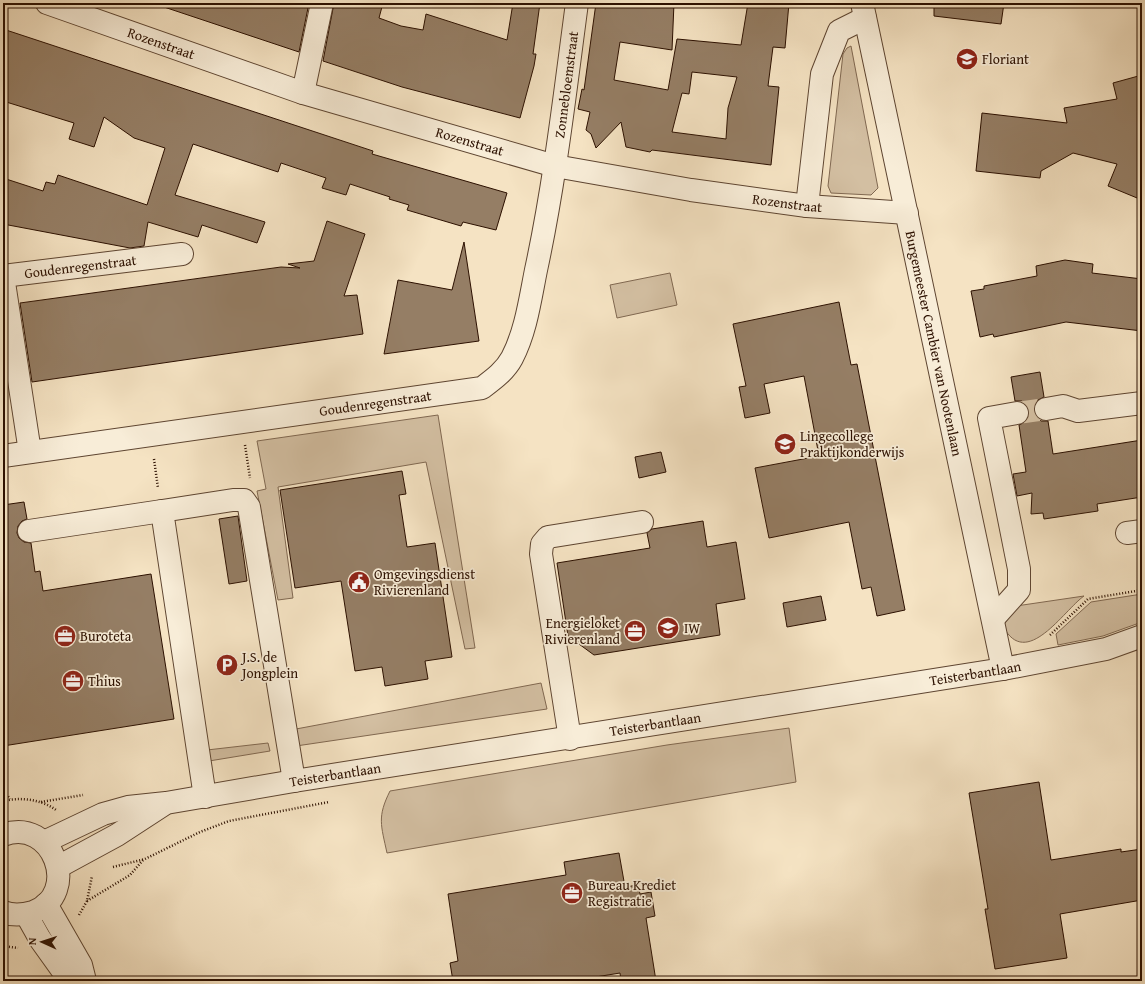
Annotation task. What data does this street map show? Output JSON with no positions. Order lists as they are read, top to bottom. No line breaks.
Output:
{"streets":{"street":["Rozenstraat","Zonnebloemstraat","Goudenregenstraat","Burgemeester Cambier van Nootenlaan","Teisterbantlaan"]},"crossings":[["Rozenstraat","Zonnebloemstraat"],["Rozenstraat","Goudenregenstraat"],["Rozenstraat","Burgemeester Cambier van Nootenlaan"],["Zonnebloemstraat","Goudenregenstraat"],["Burgemeester Cambier van Nootenlaan","Teisterbantlaan"]],"places":{"school or university":["Floriant","Lingecollege Praktijkonderwijs","IW"],"public building":["Omgevingsdienst Rivierenland"],"office":["Energieloket Rivierenland","Buroteta","Thius","Bureau Krediet Registratie"],"parking":["J.S. de Jongplein"]},"north":"left"}
